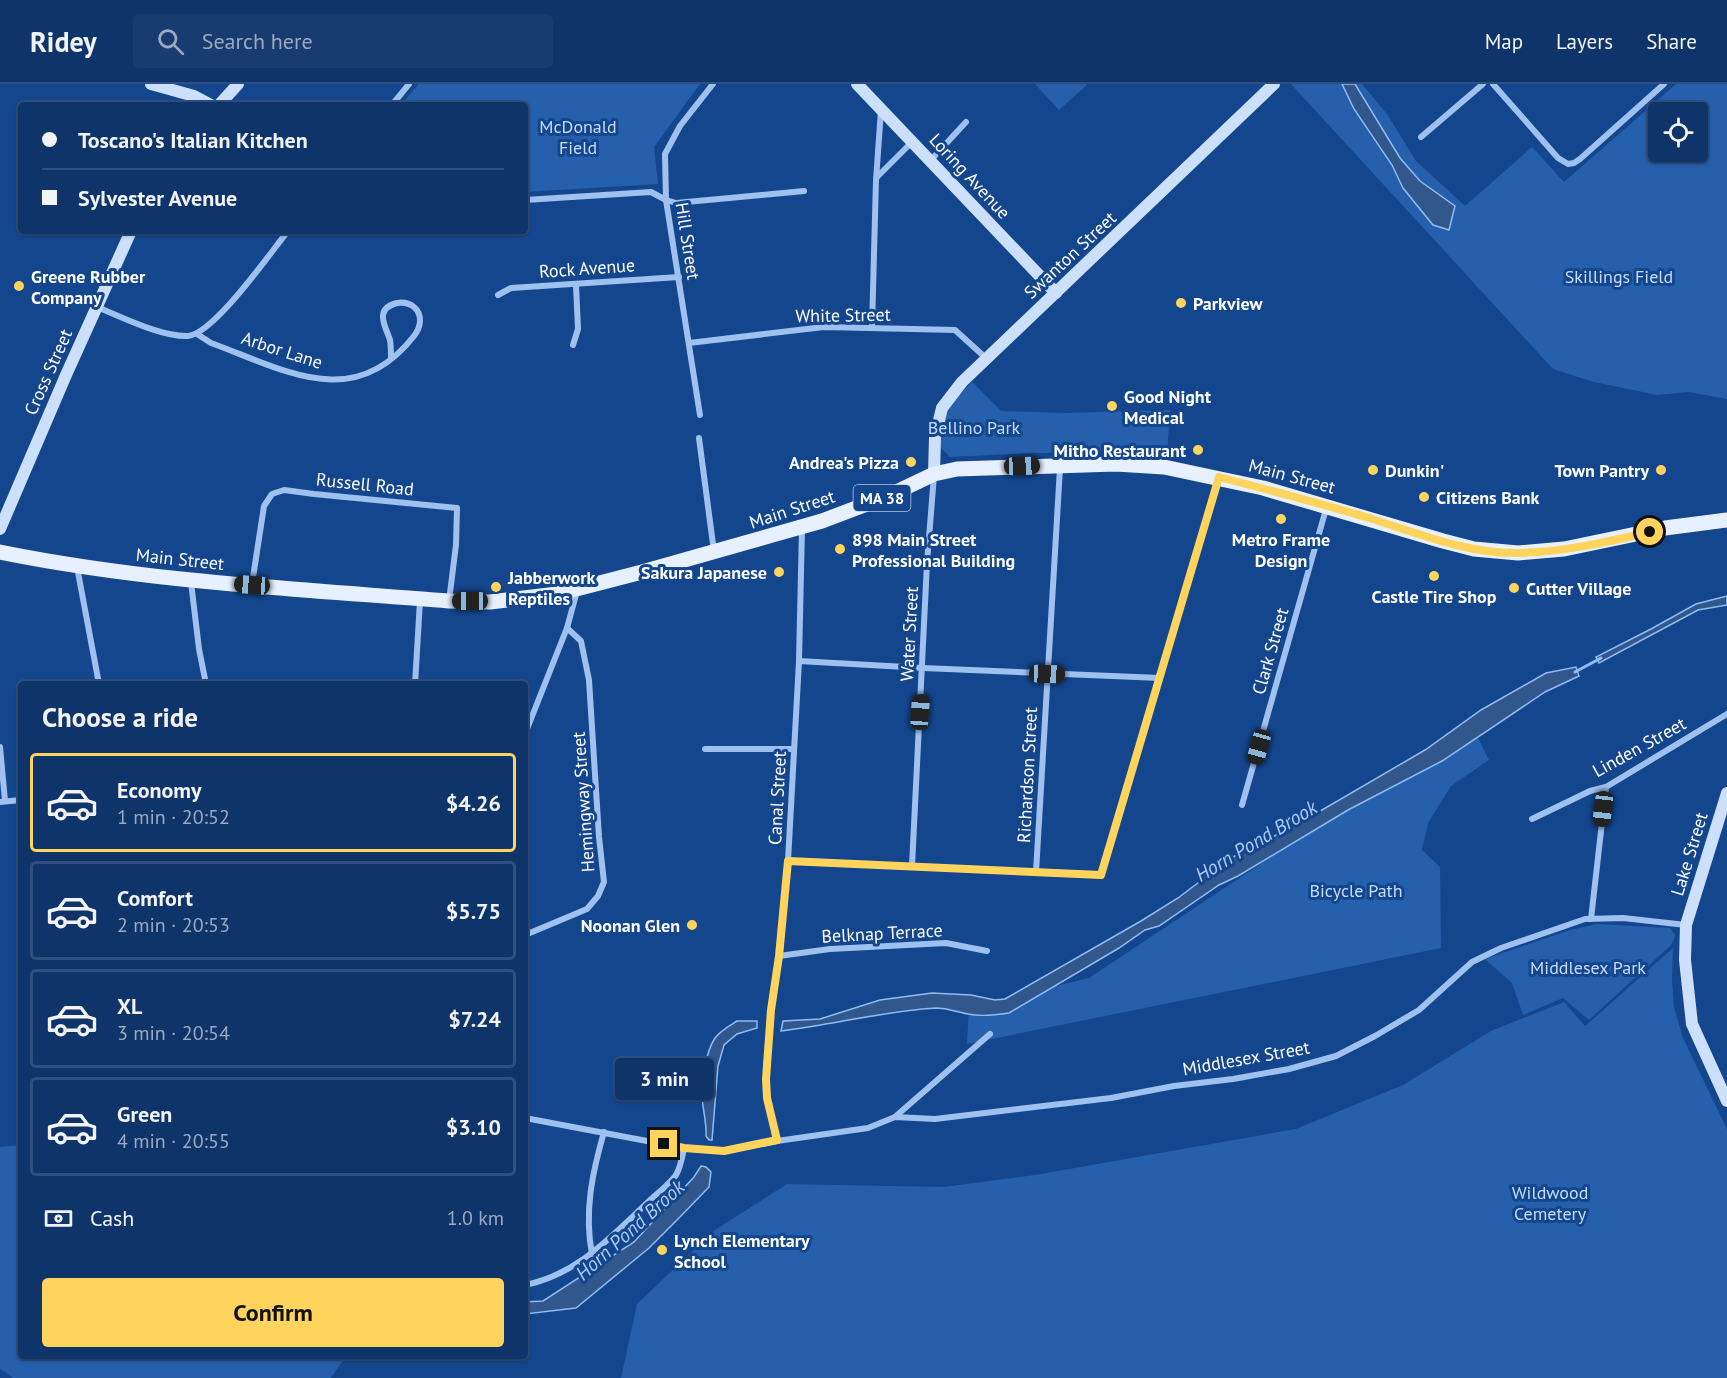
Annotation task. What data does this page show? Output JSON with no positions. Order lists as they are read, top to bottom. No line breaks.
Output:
{"streets":{"main road":["Main Street","MA 38"],"street":["Loring Avenue","Hill Street","Swanton Street","Rock Avenue","White Street","Arbor Lane","Cross Street","Russell Road","Water Street","Clark Street","Linden Street","Richardson Street","Canal Street","Hemingway Street","Lake Street","Belknap Terrace","Middlesex Street"]},"crossings":[["Loring Avenue","Swanton Street"],["Hill Street","Rock Avenue"],["Hill Street","White Street"],["Swanton Street","White Street"],["Swanton Street","Main Street"],["Swanton Street","Water Street"],["Main Street","Russell Road"],["Main Street","Water Street"],["Main Street","Clark Street"],["Main Street","Richardson Street"],["Main Street","Canal Street"],["Canal Street","Belknap Terrace"],["Canal Street","Middlesex Street"],["Lake Street","Middlesex Street"]],"water":["Horn Pond Brook"],"parks":["McDonald Field","Skillings Field","Bellino Park","Bicycle Path","Middlesex Park","Wildwood Cemetery"],"places":["Greene Rubber Company","Parkview","Good Night Medical","Mitho Restaurant","Andrea's Pizza","Dunkin'","Town Pantry","Citizens Bank","Metro Frame Design","898 Main Street Professional Building","Sakura Japanese","Castle Tire Shop","Jabberwork Reptiles","Cutter Village","Noonan Glen","Lynch Elementary School"],"page":{"header":"Ridey","search":"Search here","nav":["Map","Layers","Share"],"banner":["Toscano's Italian Kitchen","Sylvester Avenue"],"heading":"Choose a ride","list":[{"name":"Economy","note":"1 min · 20:52","value":"$4.26"},{"name":"Comfort","note":"2 min · 20:53","value":"$5.75"},{"name":"XL","note":"3 min · 20:54","value":"$7.24"},{"name":"Green","note":"4 min · 20:55","value":"$3.10"}],"bubble":"3 min","pay":["Cash","1.0 km"],"buttons":"Confirm"}}
